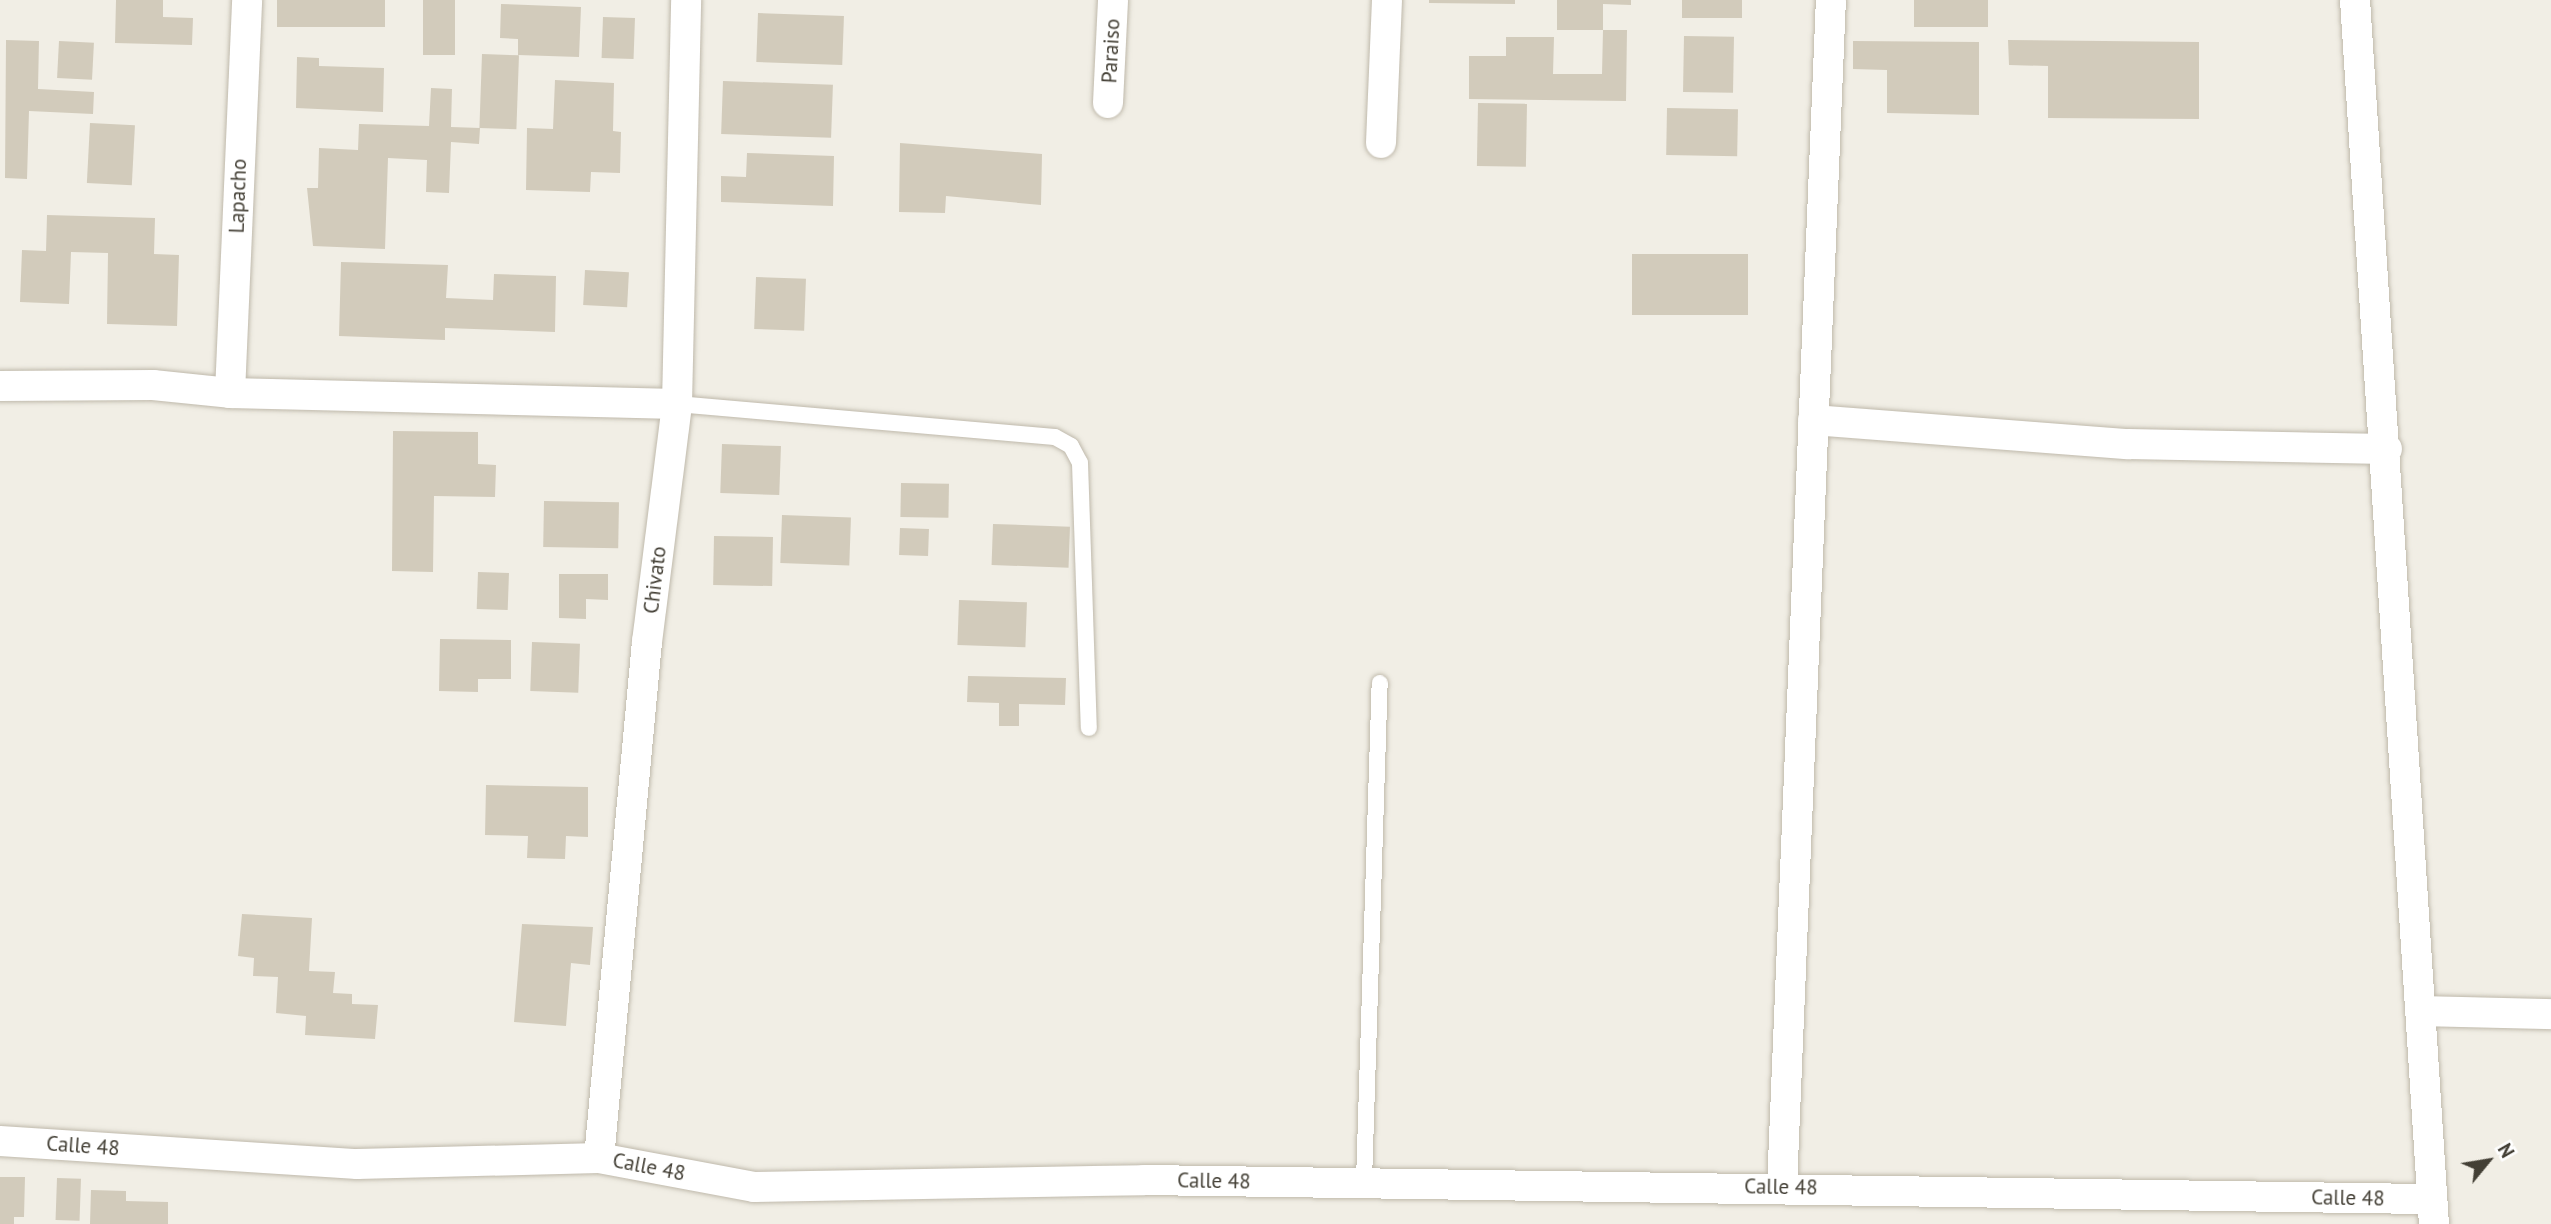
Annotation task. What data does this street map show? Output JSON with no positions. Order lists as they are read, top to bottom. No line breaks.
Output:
{"streets":{"street":["Paraiso","Lapacho","Chivato","Calle 48"]},"crossings":[["Chivato","Calle 48"]],"north":"top right"}
